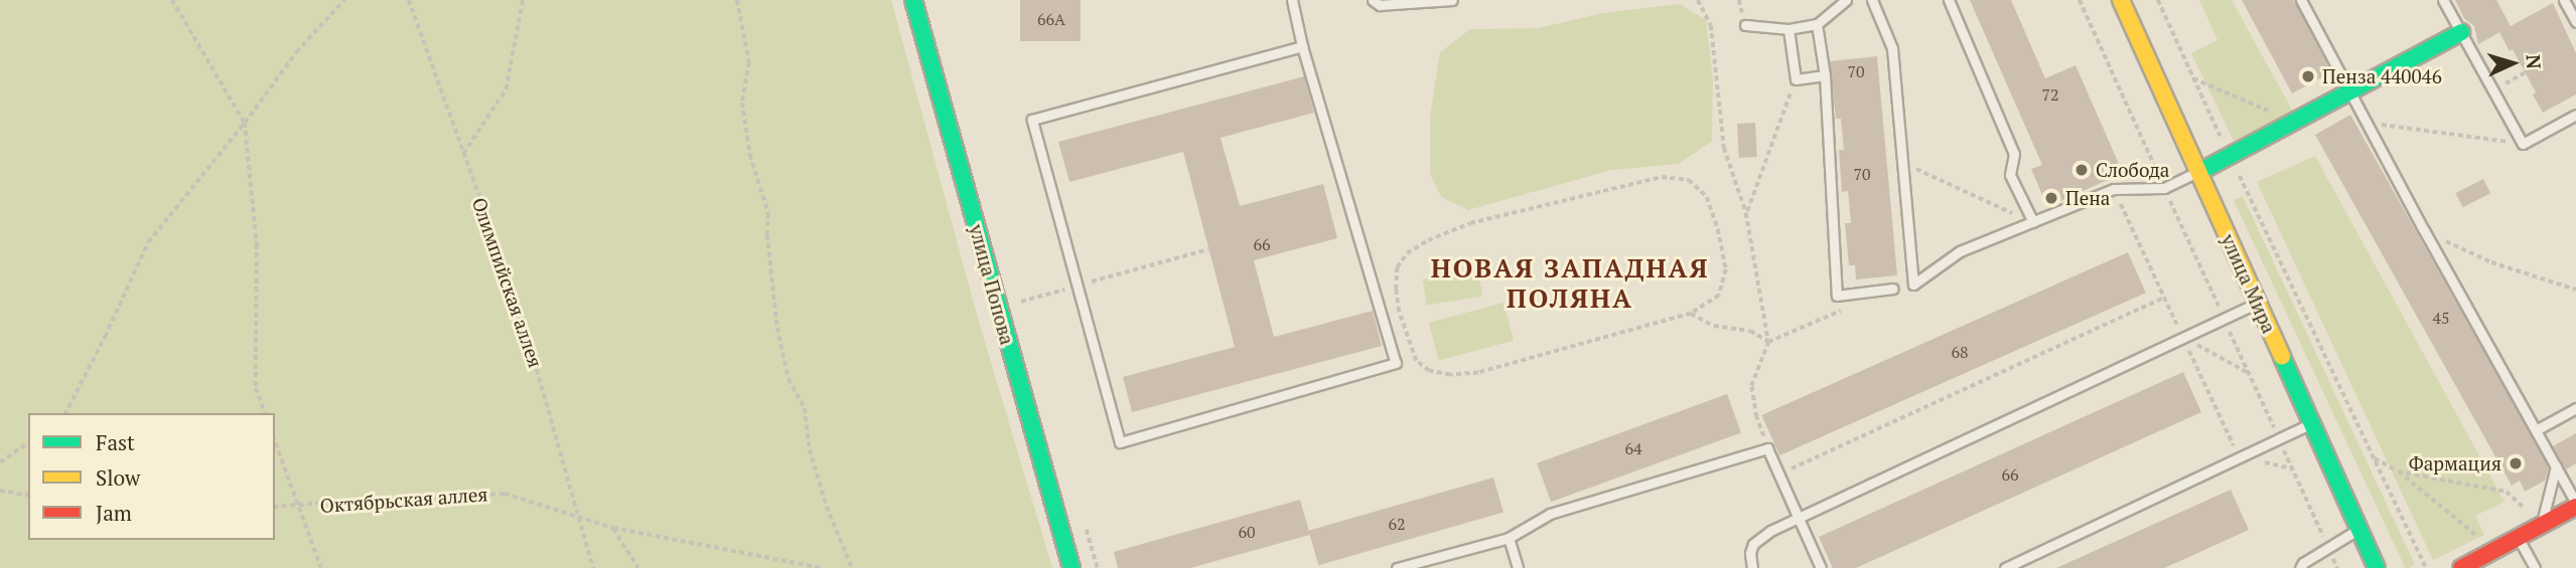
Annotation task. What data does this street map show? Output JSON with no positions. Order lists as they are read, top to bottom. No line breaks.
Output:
{"streets":{"street":["улица Мира","улица Попова"],"path":["Олимпийская аллея","Октябрьская аллея"]},"crossings":[["Олимпийская аллея","Октябрьская аллея"]],"districts":["НОВАЯ ЗАПАДНАЯ ПОЛЯНА"],"places":["Пенза 440046","Слобода","Пена","Фармация"],"house_numbers":["66А","70","72","70","66","45","68","64","66","62","60"],"legend":["Fast","Slow","Jam"],"north":"right"}
